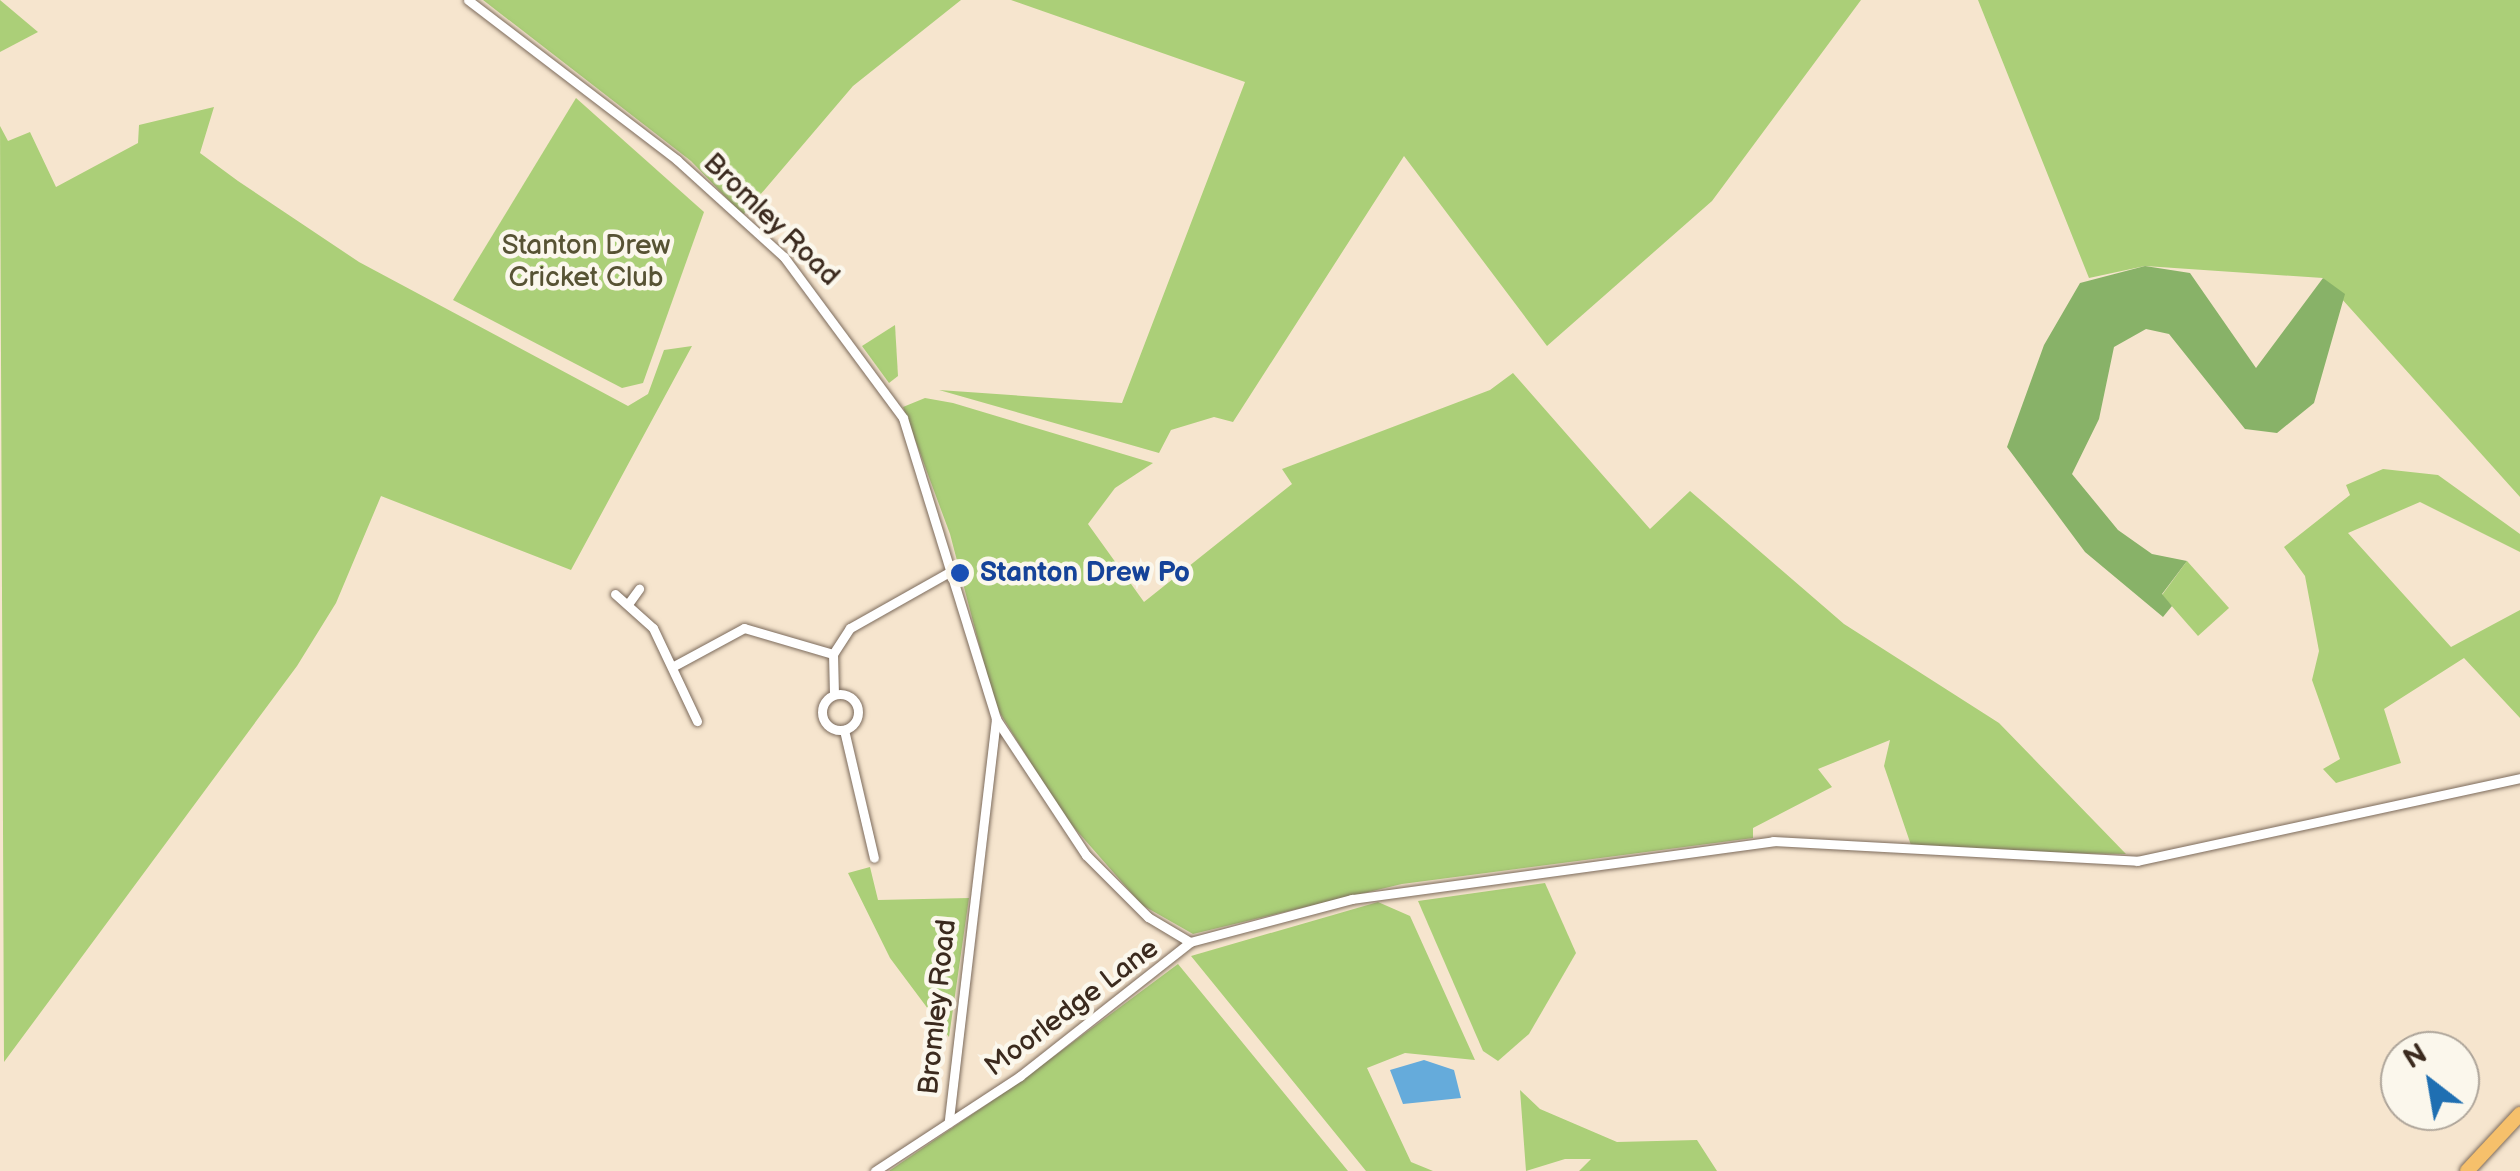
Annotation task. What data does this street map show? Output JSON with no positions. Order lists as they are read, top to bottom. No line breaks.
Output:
{"streets":{"street":["Bromley Road","Moorledge Lane"]},"crossings":[["Bromley Road","Moorledge Lane"]],"parks":["Stanton Drew Cricket Club"],"places":["Stanton Drew Po"],"north":"top left"}
